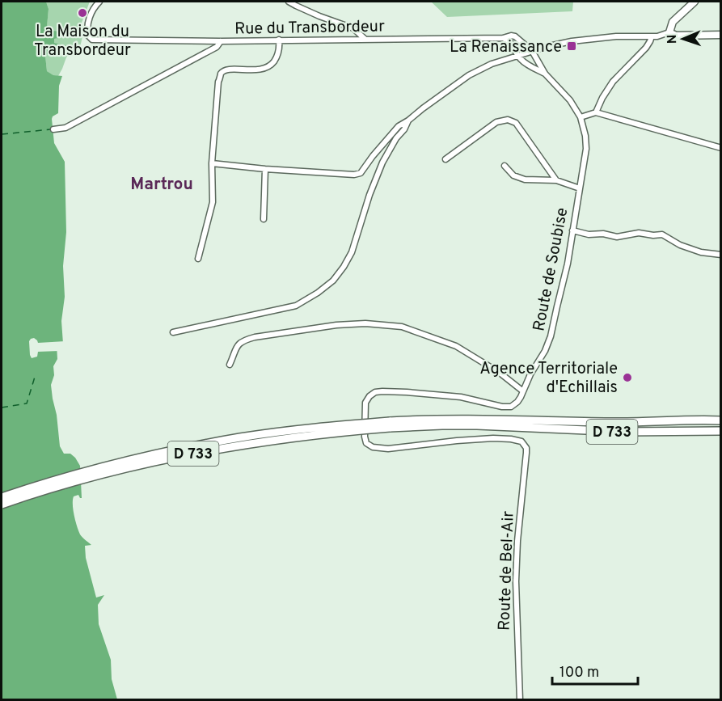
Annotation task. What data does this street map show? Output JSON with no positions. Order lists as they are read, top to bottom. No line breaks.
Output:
{"streets":{"main road":["D 733"],"street":["Rue du Transbordeur","Route de Soubise","Route de Bel-Air"]},"crossings":[["Rue du Transbordeur","Route de Soubise"],["Route de Soubise","Route de Bel-Air"]],"districts":["Martrou"],"places":{"other":["La Maison du Transbordeur","Agence Territoriale d'Echillais"],"transit":["La Renaissance"]},"scale_bar":"100 m","north":"left"}
